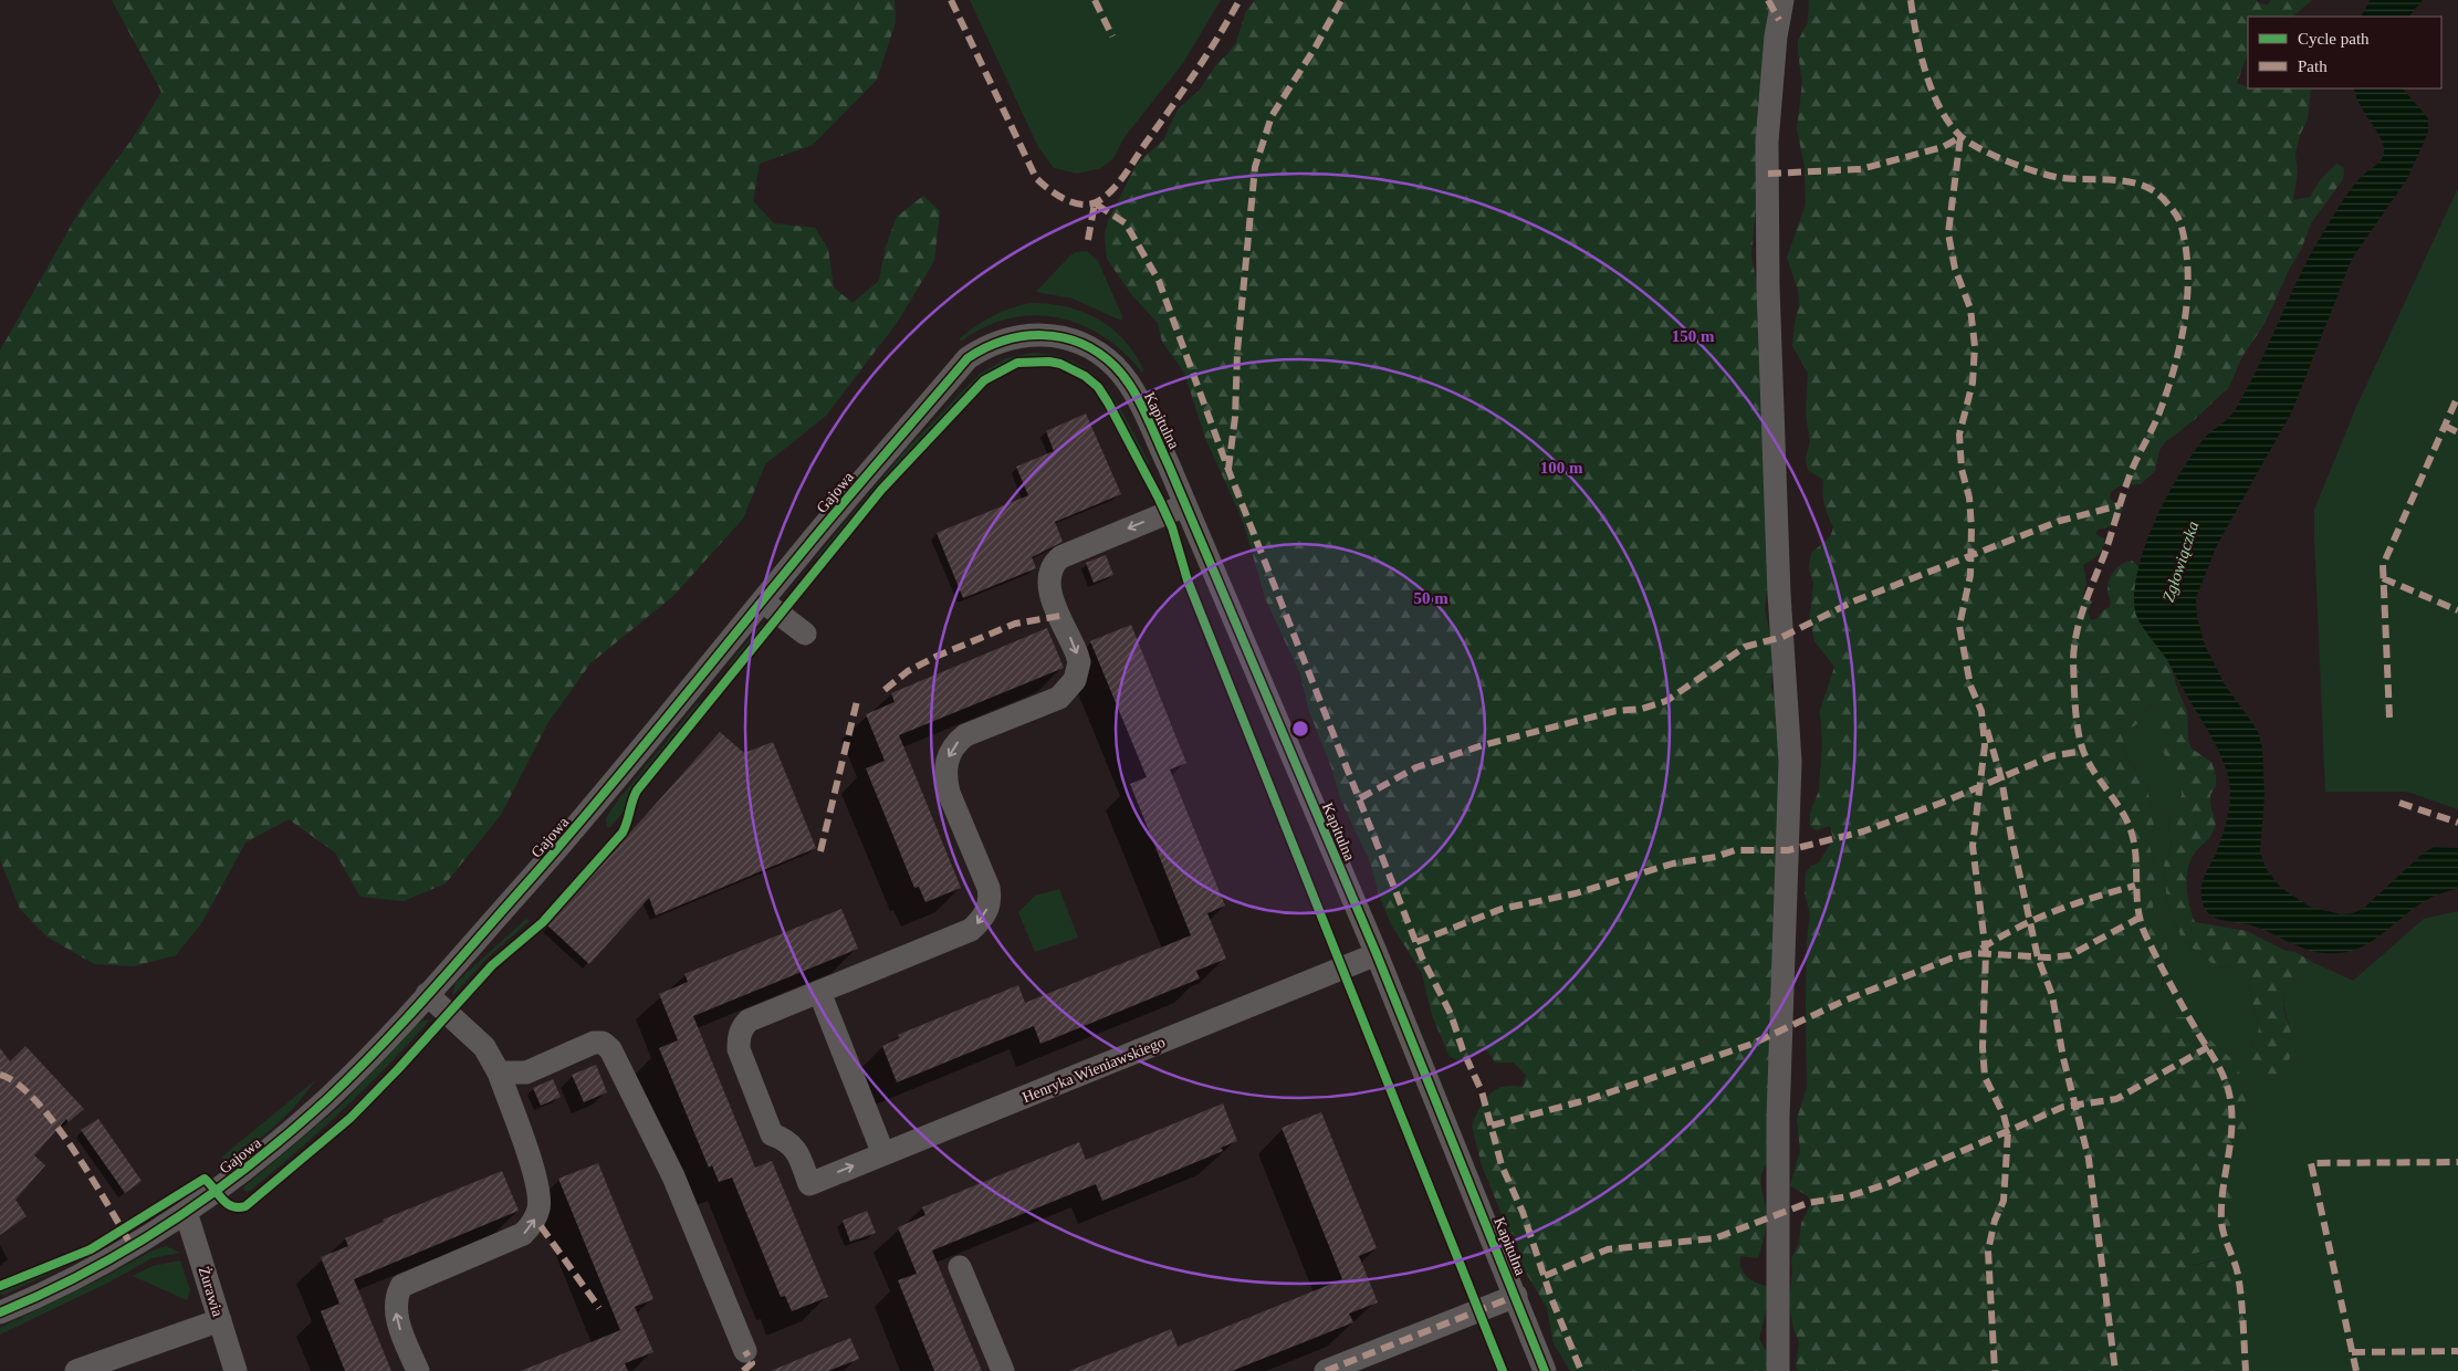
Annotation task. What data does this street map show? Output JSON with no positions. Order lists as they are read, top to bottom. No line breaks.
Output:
{"streets":{"street":["Kapitulna","Gajowa","Henryka Wieniawskiego","Żurawia"]},"crossings":[["Kapitulna","Gajowa"],["Kapitulna","Henryka Wieniawskiego"],["Gajowa","Żurawia"]],"water":["Zgłowiączka"],"legend":["Cycle path","Path"],"rings":["150 m","100 m","50 m"]}
